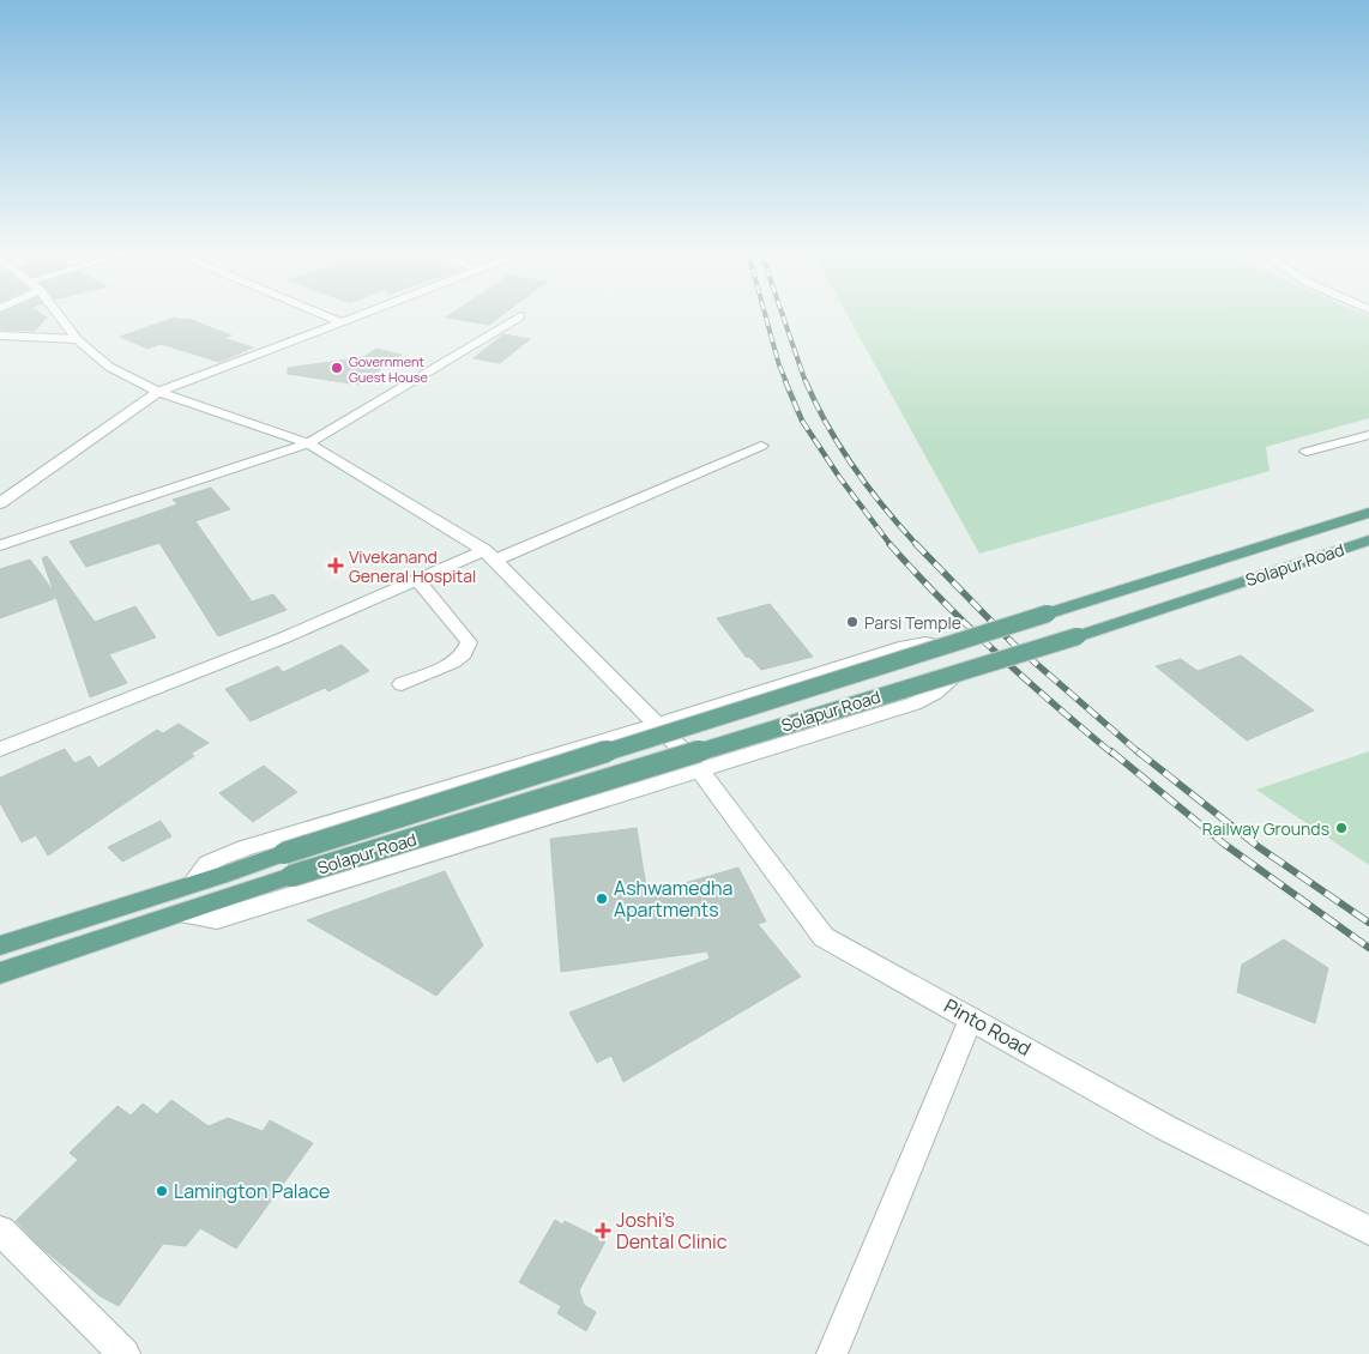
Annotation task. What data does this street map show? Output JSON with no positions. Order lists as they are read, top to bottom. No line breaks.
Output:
{"streets":{"main road":["Solapur Road"],"street":["Pinto Road"]},"places":{"other":["Government Guest House","Parsi Temple","Railway Grounds","Ashwamedha Apartments","Lamington Palace"],"health":["Vivekanand General Hospital","Joshi’s Dental Clinic"]}}
